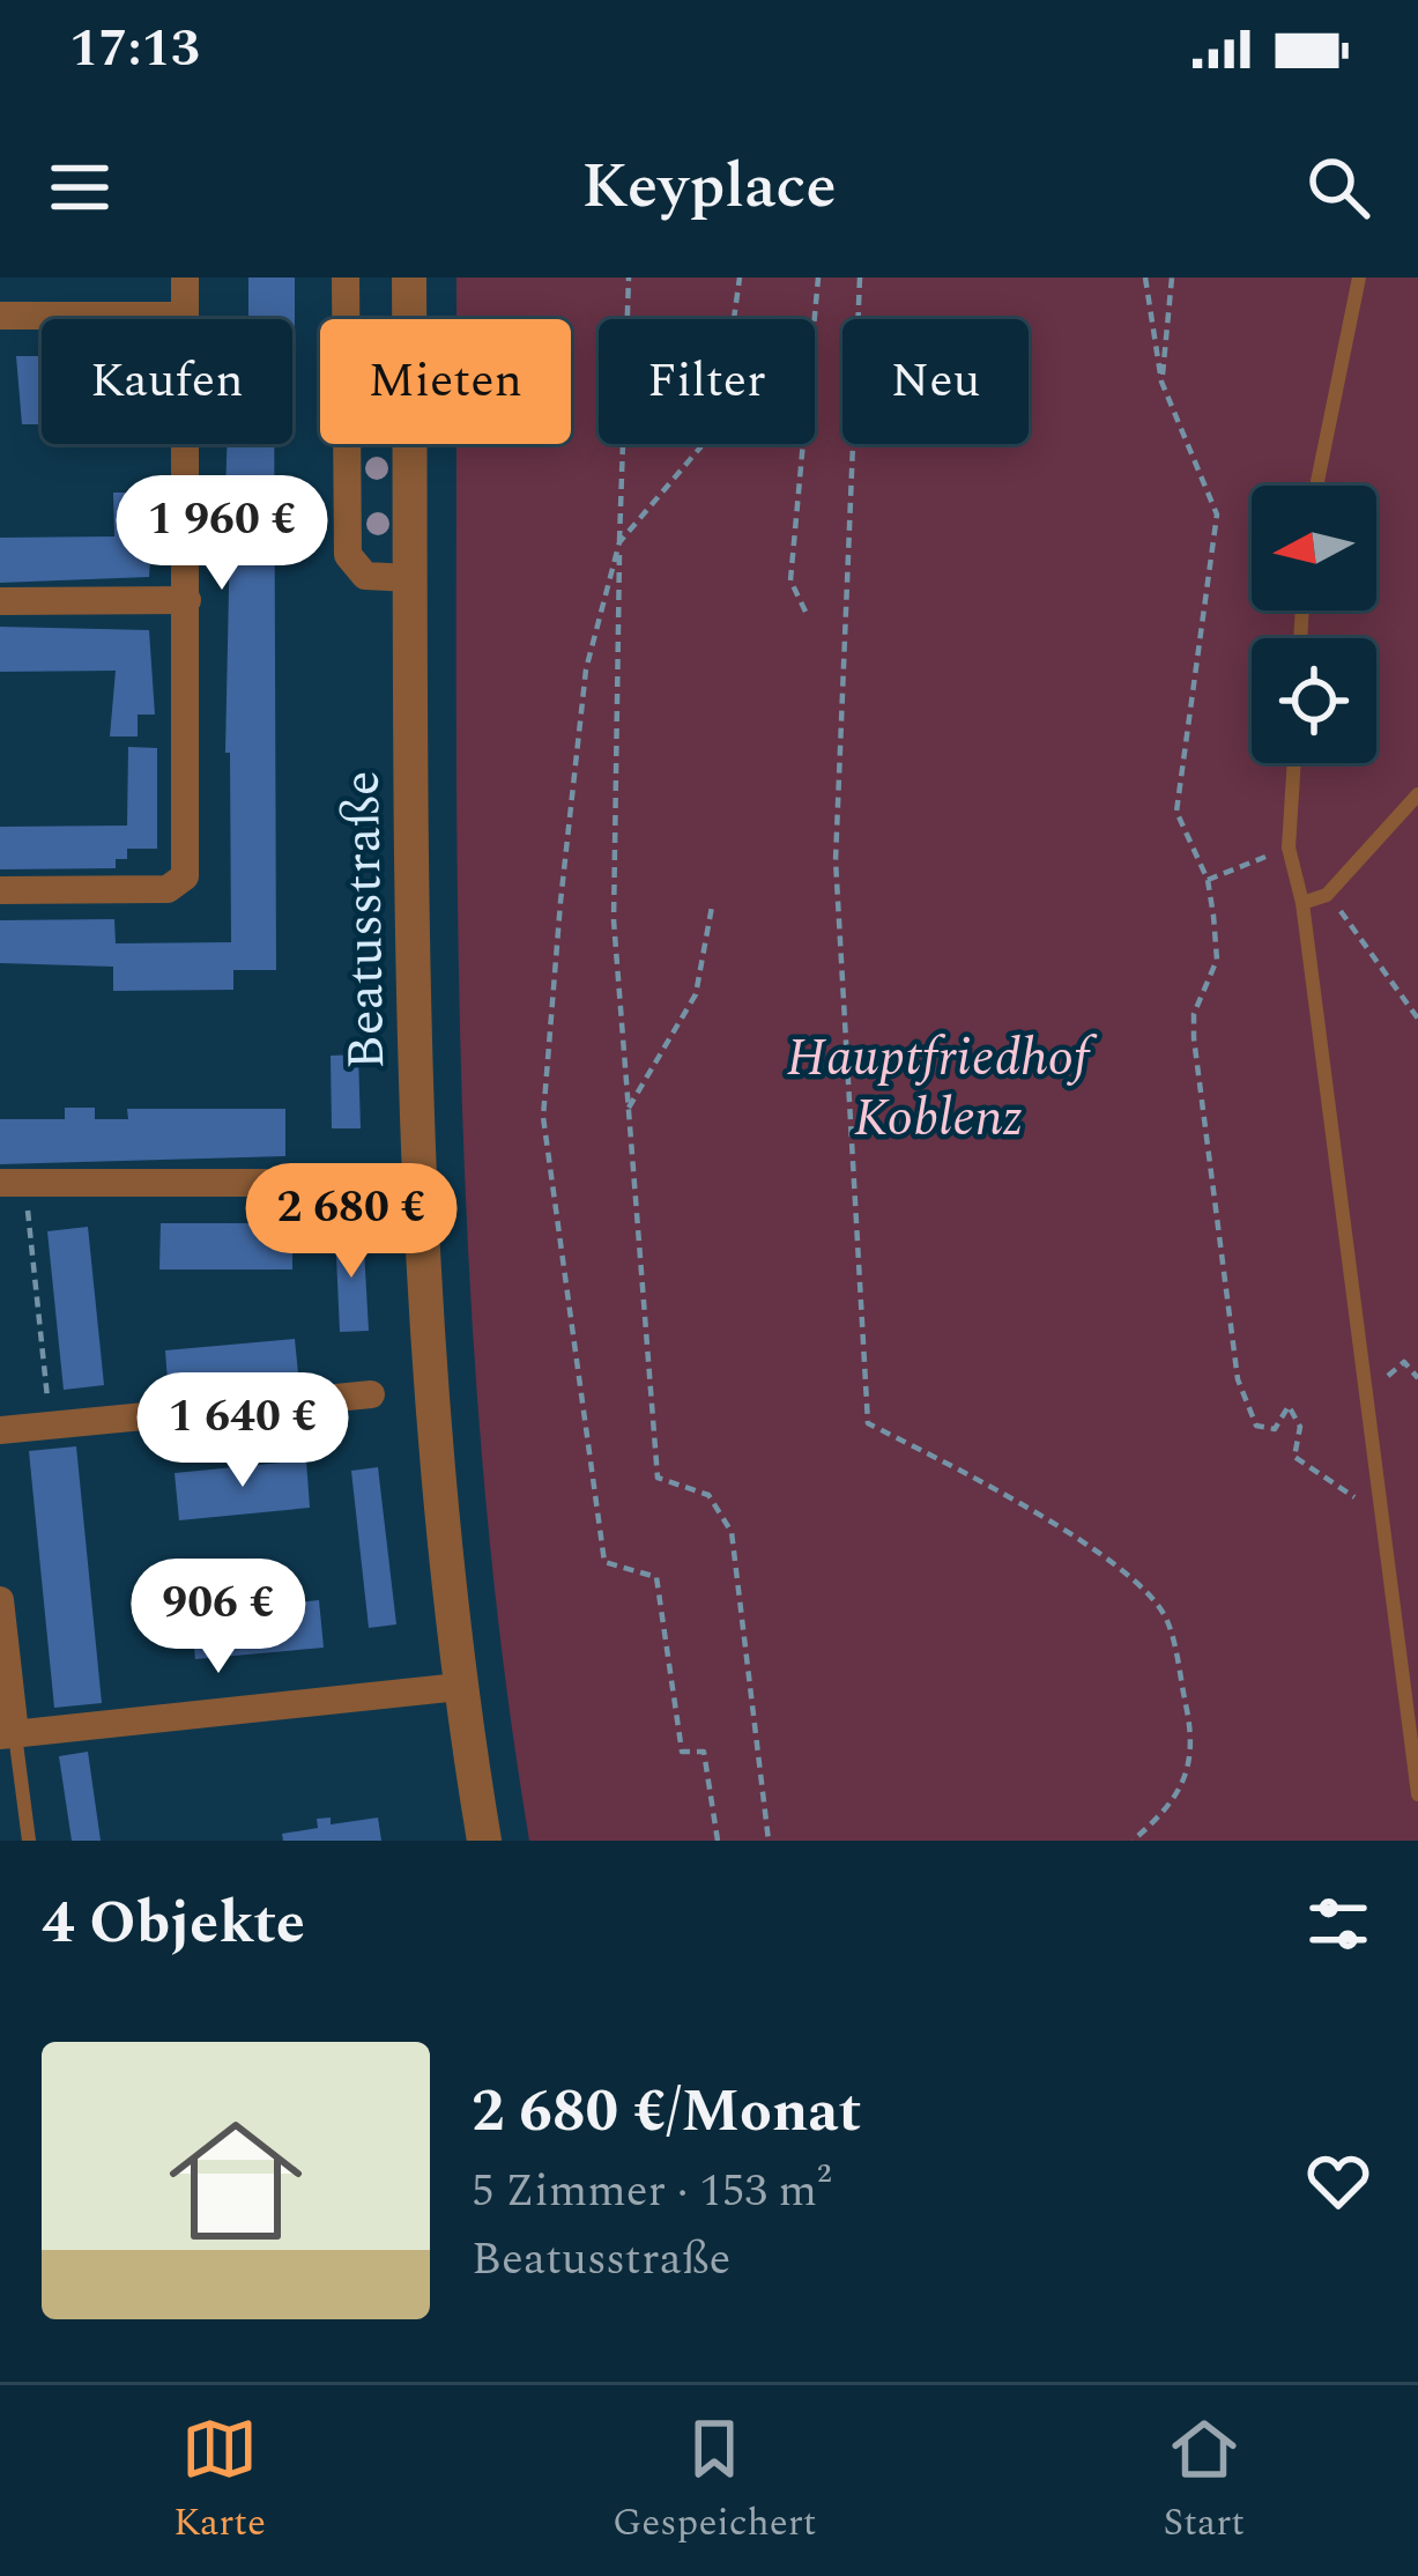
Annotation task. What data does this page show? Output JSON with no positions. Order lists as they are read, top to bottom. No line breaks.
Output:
{"streets":{"street":["Beatusstraße"]},"parks":["Hauptfriedhof Koblenz"],"north":"left","page":{"status":"17:13","header":"Keyplace","chip":["Kaufen","Mieten","Filter","Neu"],"price":["1 960 €","2 680 €","1 640 €","906 €"],"heading":"4 Objekte","list":[{"name":"2 680 €/Monat","note":"5 Zimmer · 153 m² · Beatusstraße"}],"tabs":["Karte","Gespeichert","Start"]}}
